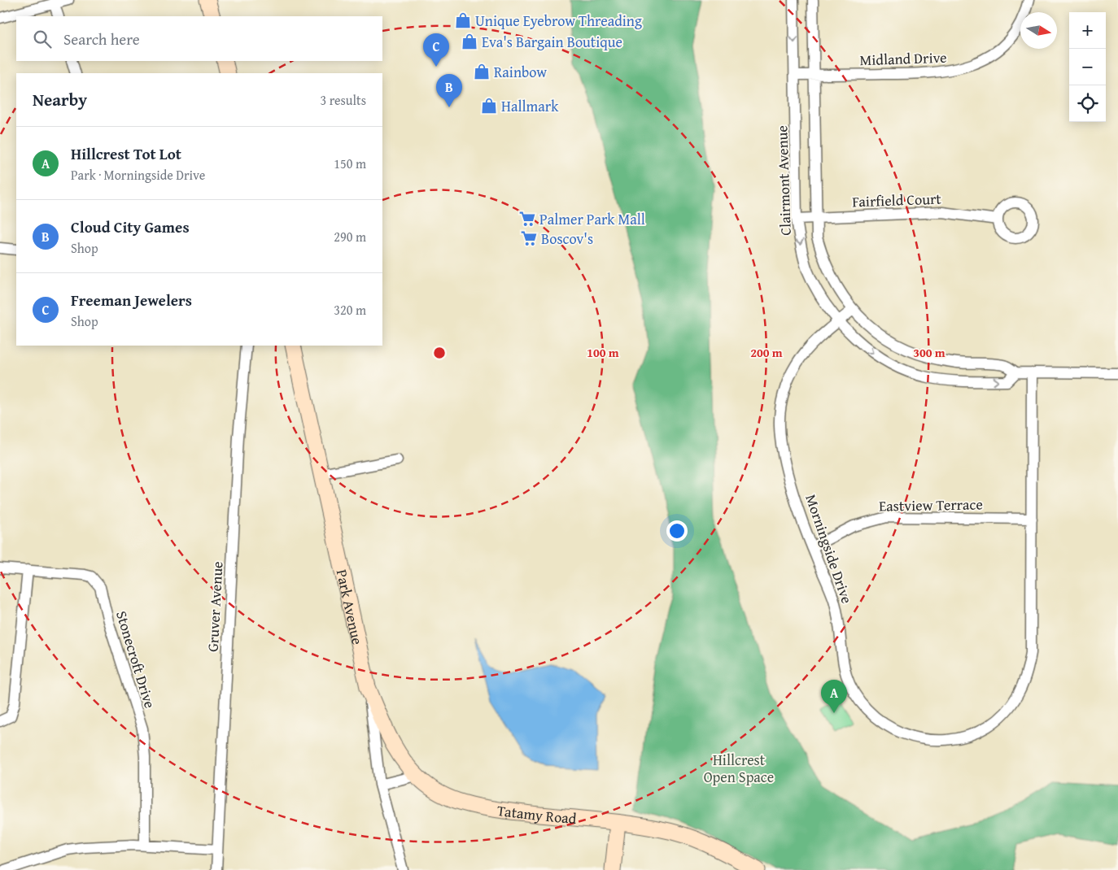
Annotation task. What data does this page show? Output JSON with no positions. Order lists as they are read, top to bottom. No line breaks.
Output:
{"streets":{"main road":["Park Avenue","Tatamy Road"],"street":["Midland Drive","Clairmont Avenue","Fairfield Court","Eastview Terrace","Morningside Drive","Gruver Avenue","Stonecroft Drive"]},"crossings":[["Midland Drive","Clairmont Avenue"],["Clairmont Avenue","Fairfield Court"],["Clairmont Avenue","Morningside Drive"],["Eastview Terrace","Morningside Drive"],["Park Avenue","Tatamy Road"]],"parks":["Hillcrest Open Space"],"places":{"shop":["Unique Eyebrow Threading","Eva's Bargain Boutique","Rainbow","Hallmark"],"supermarket":["Palmer Park Mall","Boscov's"]},"north":"right","page":{"map_buttons":["+","−"],"search":"Search here","pins":["C","B","A"],"heading":["Nearby","3 results"],"list":[{"mark":"A","name":"Hillcrest Tot Lot","note":"Park · Morningside Drive","value":"150 m"},{"mark":"B","name":"Cloud City Games","note":"Shop","value":"290 m"},{"mark":"C","name":"Freeman Jewelers","note":"Shop","value":"320 m"}]},"rings":["100 m","200 m","300 m"]}
